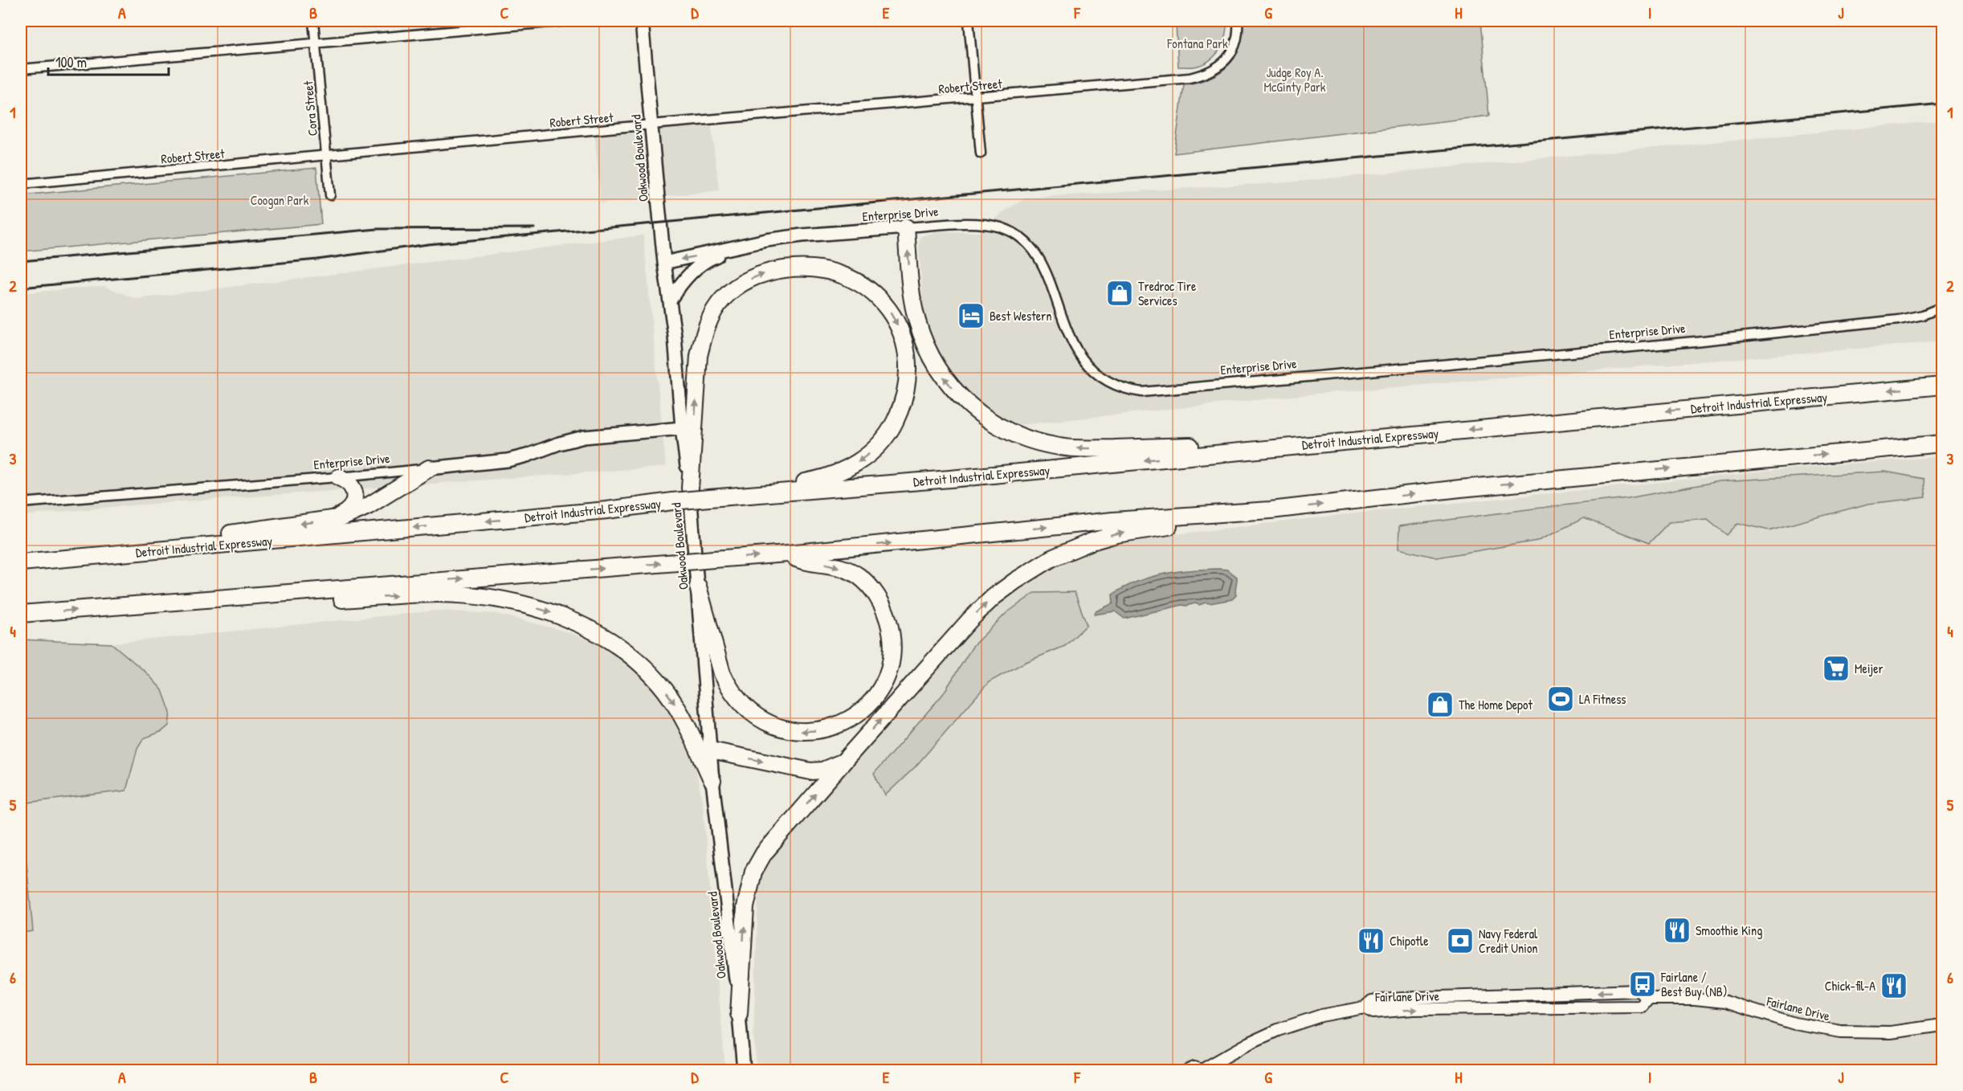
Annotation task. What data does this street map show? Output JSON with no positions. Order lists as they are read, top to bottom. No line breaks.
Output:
{"streets":{"highway":["Detroit Industrial Expressway"],"main road":["Oakwood Boulevard","Enterprise Drive"],"street":["Robert Street","Cora Street","Fairlane Drive"]},"crossings":[["Robert Street","Cora Street"],["Robert Street","Oakwood Boulevard"],["Oakwood Boulevard","Enterprise Drive"]],"parks":["Fontana Park","Judge Roy A. McGinty Park","Coogan Park"],"places":{"shop":["Tredroc Tire Services","The Home Depot"],"hotel":["Best Western"],"supermarket":["Meijer"],"sports":["LA Fitness"],"restaurant":["Smoothie King","Chipotle","Chick-fil-A"],"bank":["Navy Federal Credit Union"],"bus stop":["Fairlane / Best Buy (NB)"]},"scale_bar":"100 m","grid":{"columns":["A","B","C","D","E","F","G","H","I","J"],"rows":["1","2","3","4","5","6"]}}
